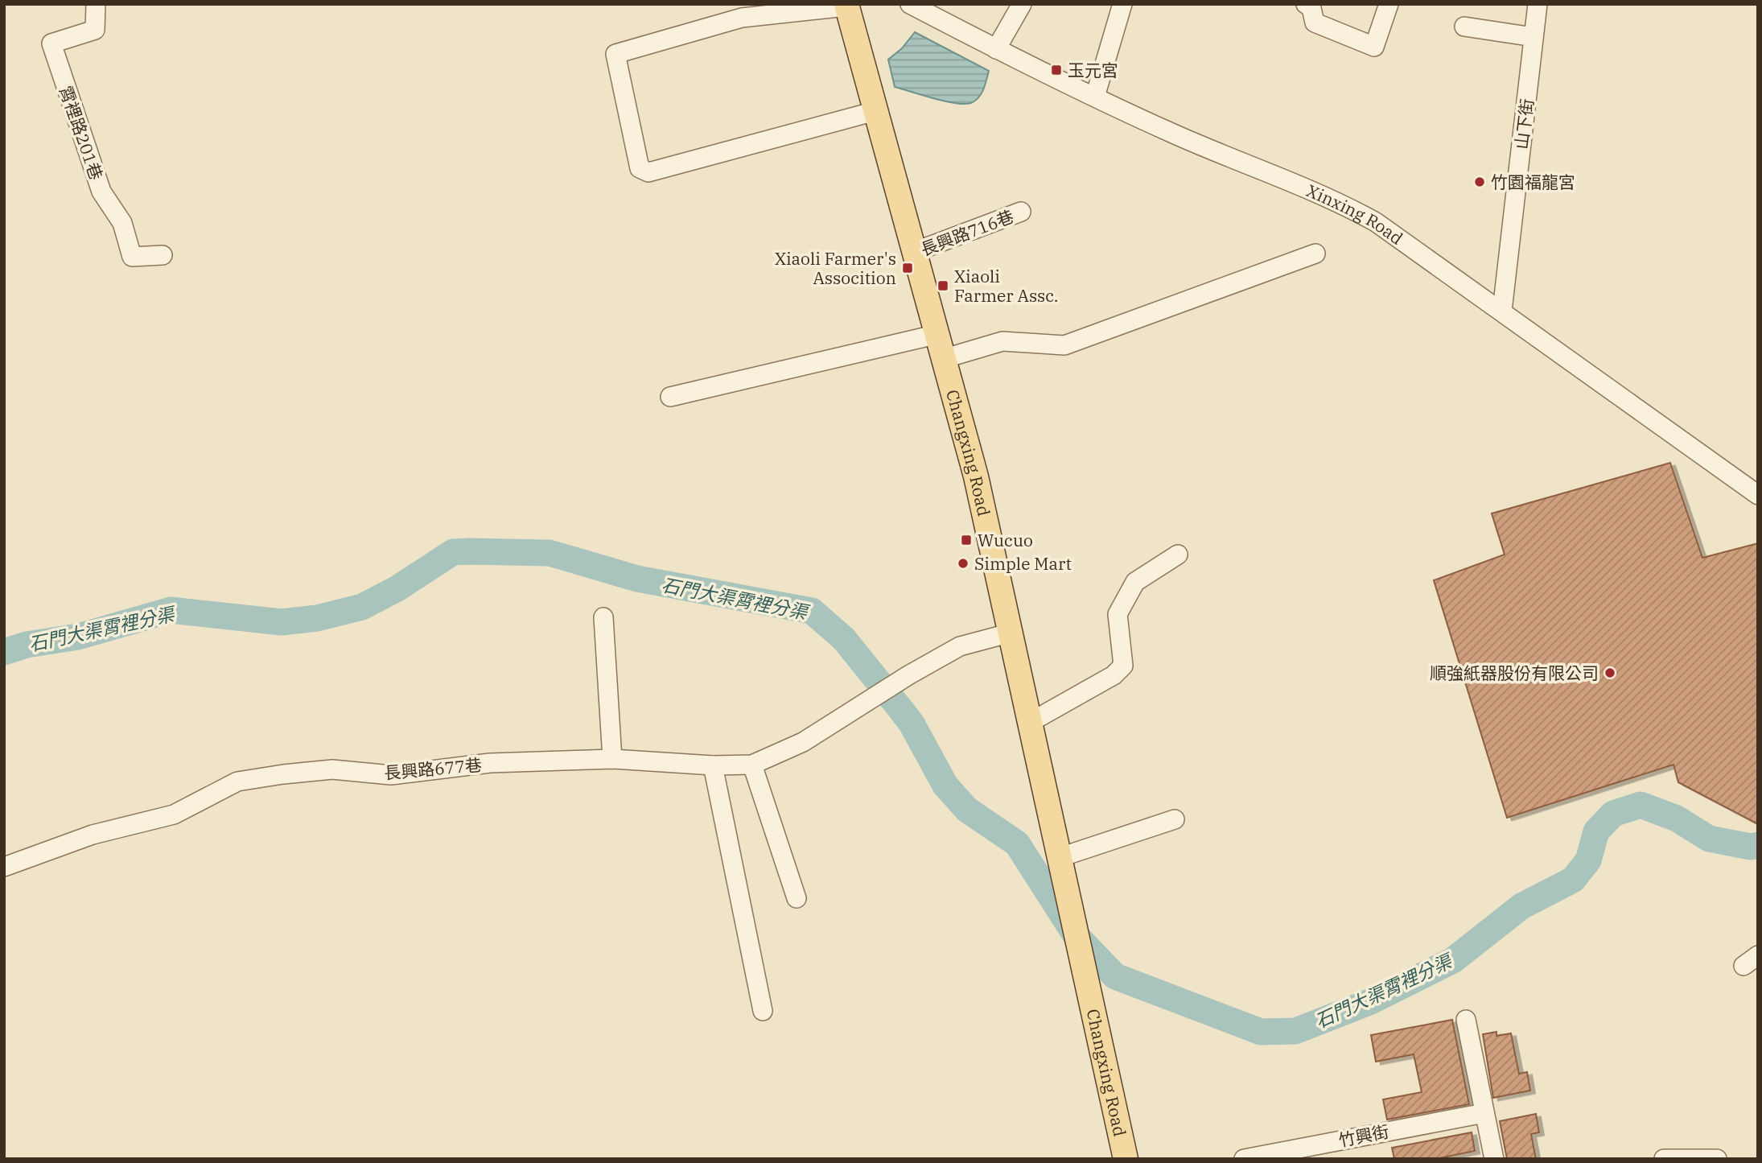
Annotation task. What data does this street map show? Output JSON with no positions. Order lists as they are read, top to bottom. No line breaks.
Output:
{"streets":{"main road":["Changxing Road"],"street":["山下街","霄裡路201巷","Xinxing Road","長興路716巷","長興路677巷","竹興街"]},"crossings":[["山下街","Xinxing Road"],["長興路716巷","Changxing Road"],["Changxing Road","長興路677巷"]],"water":["石門大渠霄裡分渠"],"places":{"transit":["玉元宮","Xiaoli Farmer's Assocition","Xiaoli Farmer Assc.","Wucuo"],"other":["竹園福龍宮","Simple Mart","順強紙器股份有限公司"]}}
